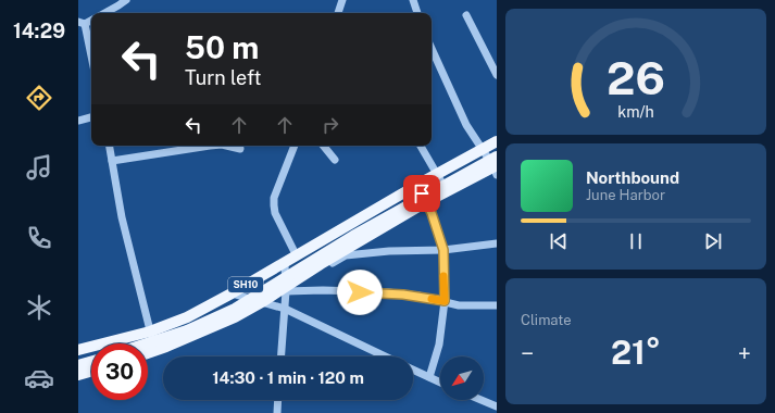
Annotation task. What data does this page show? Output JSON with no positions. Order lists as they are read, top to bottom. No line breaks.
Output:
{"streets":{"main road":["SH10"]},"north":"bottom left","page":{"tabs":"14:29","turn":["50 m","Turn left"],"song":["Northbound","June Harbor"],"tile":"Climate","heat":["−","21°","+"],"limit":"30","trip":"14:30 · 1 min · 120 m","gauge":["26","km/h"]}}
